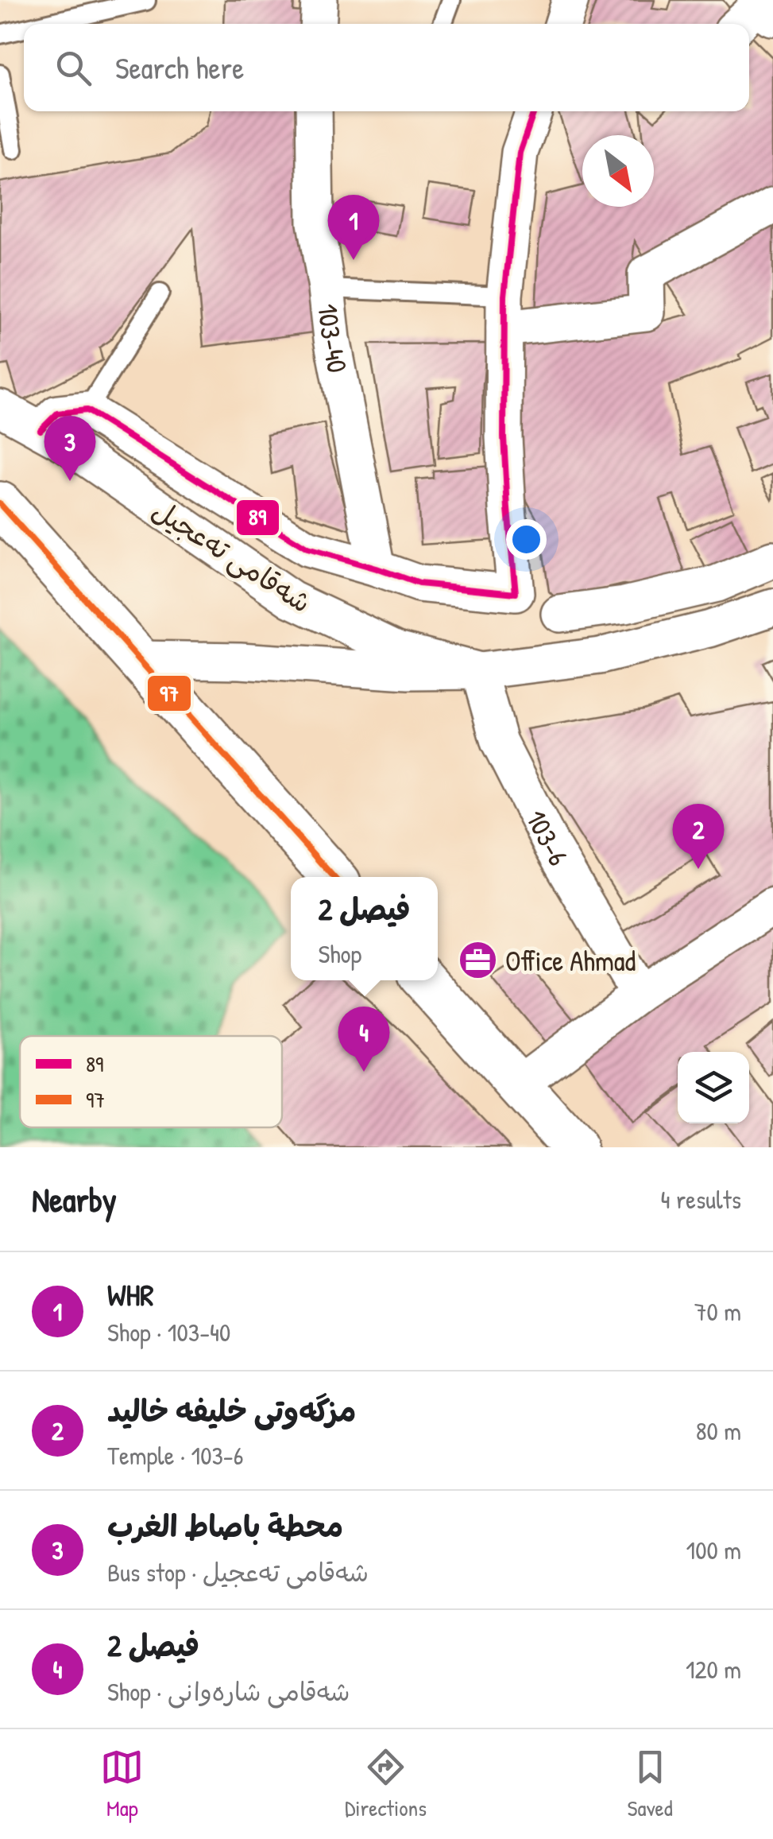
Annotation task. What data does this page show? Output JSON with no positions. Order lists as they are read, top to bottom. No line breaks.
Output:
{"streets":{"street":["103-40","شەقامی تەعجیل","103-6"]},"crossings":[["شەقامی تەعجیل","103-6"]],"places":{"office":["Office Ahmad"]},"lines":["transit line 89","transit line 97"],"legend":["89","97"],"north":"bottom right","page":{"search":"Search here","pins":["1","3","2","4"],"popup":["فيصل 2","Shop"],"heading":["Nearby","4 results"],"list":[{"mark":"1","name":"WHR","note":"Shop · 103-40","value":"70 m"},{"mark":"2","name":"مزگه‌وتی خلیفه‌ خالید","note":"Temple · 103-6","value":"80 m"},{"mark":"3","name":"محطة باصاط الغرب","note":"Bus stop · شەقامی تەعجیل","value":"100 m"},{"mark":"4","name":"فيصل 2","note":"Shop · شەقامی شارەوانی","value":"120 m"}],"nav":["Map","Directions","Saved"]}}
